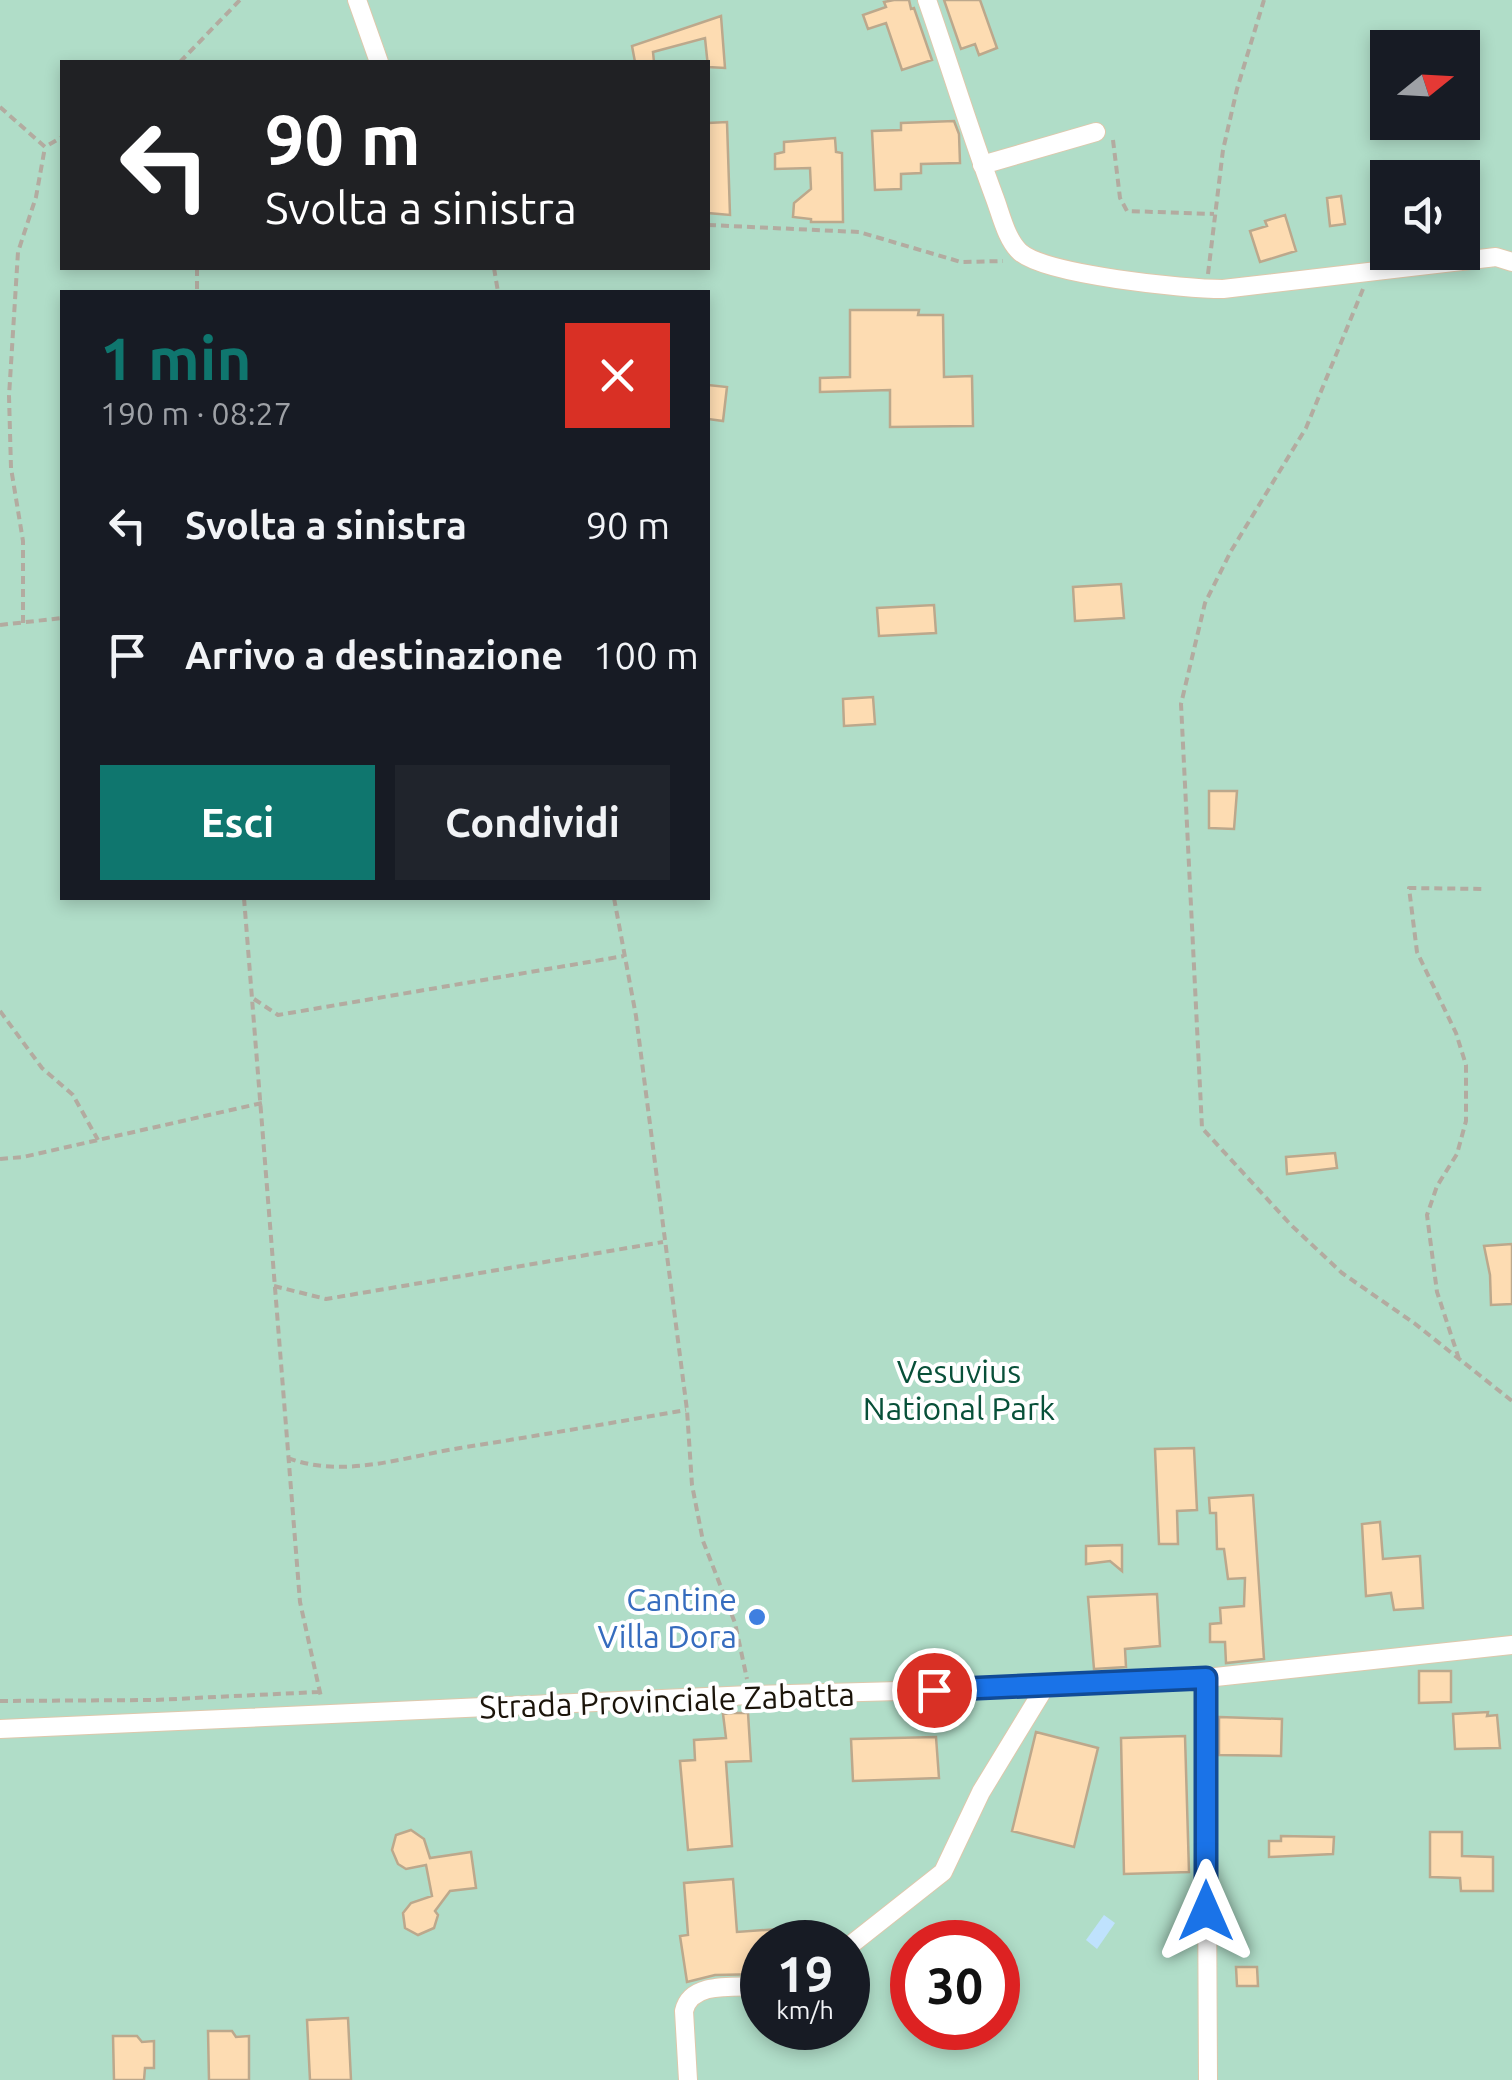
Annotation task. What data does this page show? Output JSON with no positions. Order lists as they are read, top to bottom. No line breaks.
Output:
{"streets":{"street":["Strada Provinciale Zabatta"]},"parks":["Vesuvius National Park"],"places":["Cantine Villa Dora"],"north":"right","page":{"turn":["90 m","Svolta a sinistra"],"heading":["1 min","190 m · 08:27"],"list":[{"name":"Svolta a sinistra","value":"90 m"},{"name":"Arrivo a destinazione","value":"100 m"}],"buttons":["Esci","Condividi"],"speed":"19 km/h","limit":"30"}}
